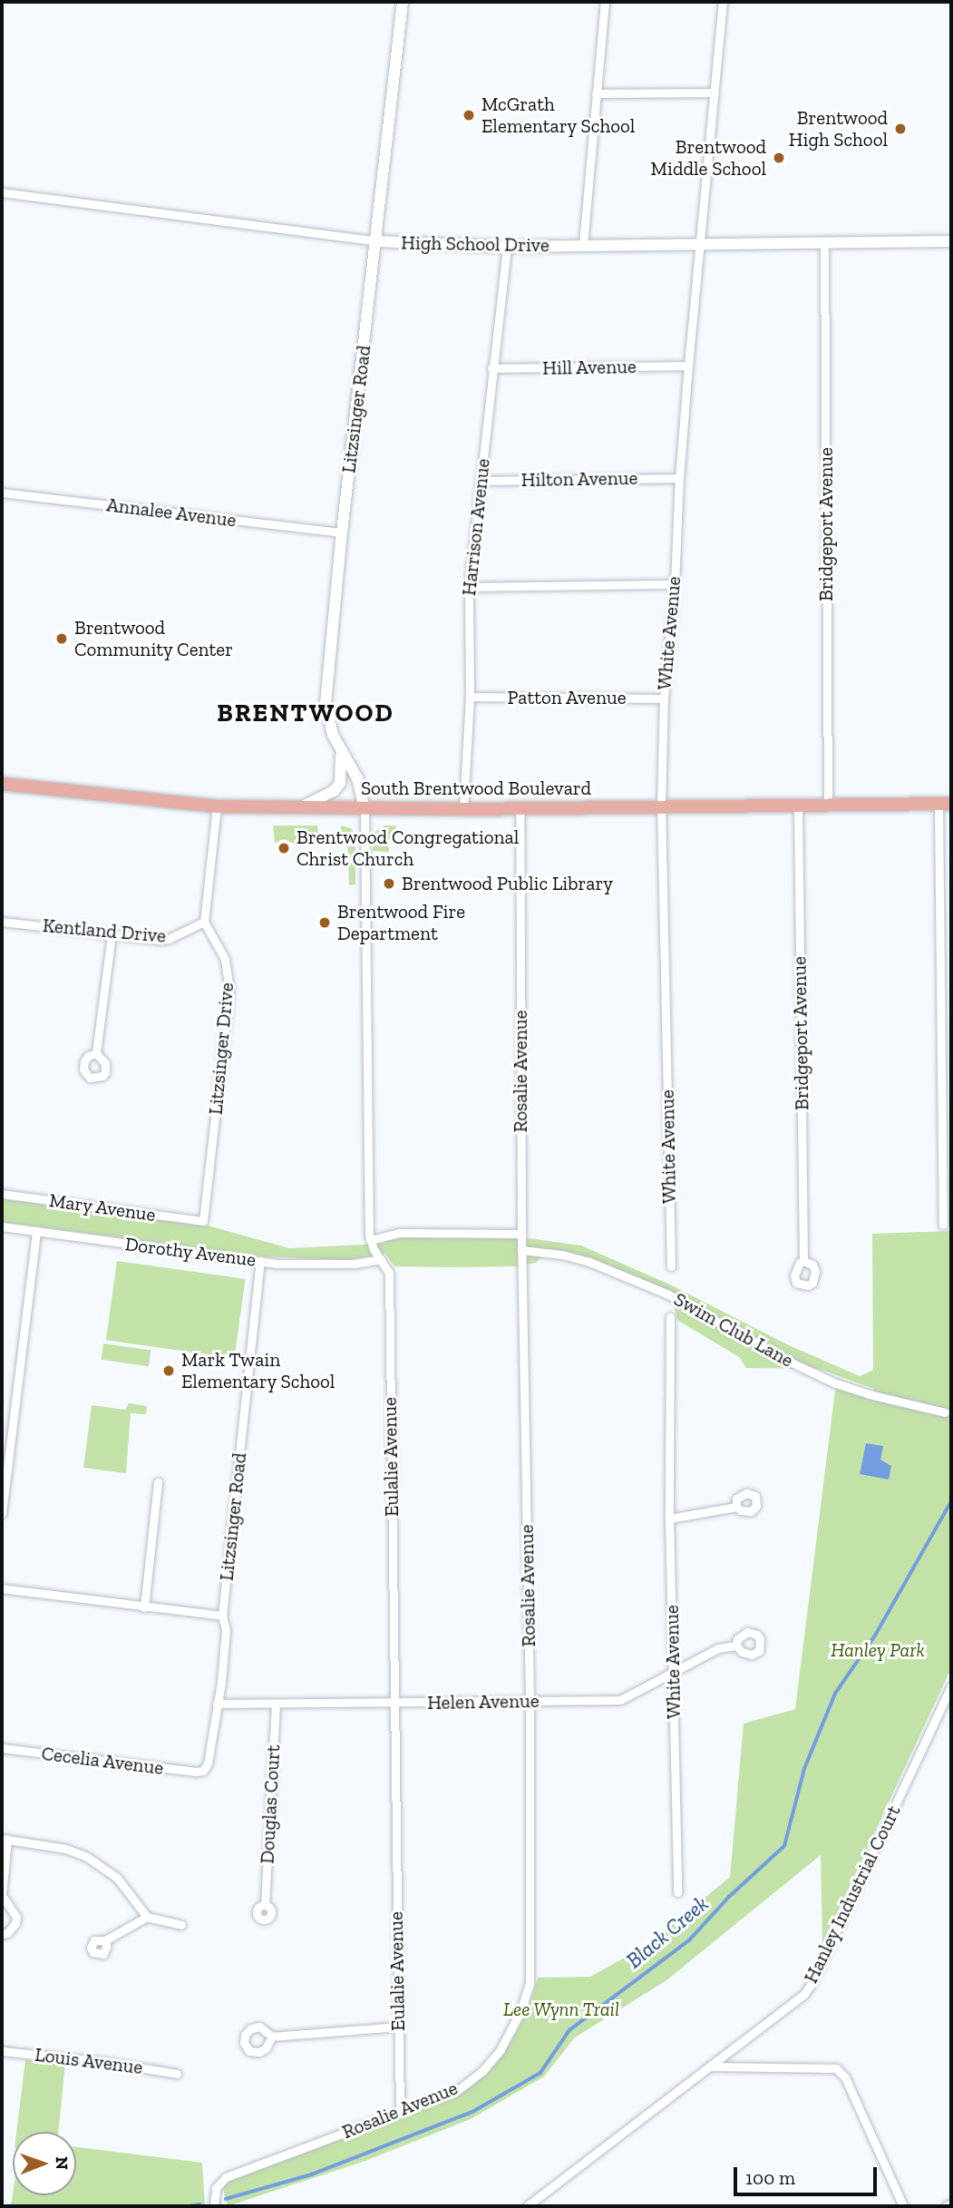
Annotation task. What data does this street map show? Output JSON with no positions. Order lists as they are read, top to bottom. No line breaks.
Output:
{"streets":{"main road":["South Brentwood Boulevard"],"street":["High School Drive","Hill Avenue","Litzsinger Road","Hilton Avenue","Annalee Avenue","Bridgeport Avenue","Harrison Avenue","White Avenue","Patton Avenue","Kentland Drive","Litzsinger Drive","Rosalie Avenue","Mary Avenue","Dorothy Avenue","Swim Club Lane","Eulalie Avenue","Helen Avenue","Cecelia Avenue","Douglas Court","Hanley Industrial Court","Louis Avenue"]},"crossings":[["High School Drive","Litzsinger Road"],["High School Drive","Bridgeport Avenue"],["High School Drive","Harrison Avenue"],["High School Drive","White Avenue"],["Hill Avenue","Harrison Avenue"],["Hill Avenue","White Avenue"],["Litzsinger Road","Annalee Avenue"],["Litzsinger Road","South Brentwood Boulevard"],["Litzsinger Road","Dorothy Avenue"],["Litzsinger Road","Eulalie Avenue"],["Litzsinger Road","Helen Avenue"],["Litzsinger Road","Cecelia Avenue"],["Hilton Avenue","Harrison Avenue"],["Hilton Avenue","White Avenue"],["Bridgeport Avenue","South Brentwood Boulevard"],["Harrison Avenue","Patton Avenue"],["Harrison Avenue","South Brentwood Boulevard"],["White Avenue","Patton Avenue"],["White Avenue","South Brentwood Boulevard"],["White Avenue","Helen Avenue"],["South Brentwood Boulevard","Rosalie Avenue"],["South Brentwood Boulevard","Eulalie Avenue"],["Kentland Drive","Litzsinger Drive"],["Litzsinger Drive","Mary Avenue"],["Rosalie Avenue","Swim Club Lane"],["Rosalie Avenue","Eulalie Avenue"],["Rosalie Avenue","Helen Avenue"],["Dorothy Avenue","Eulalie Avenue"],["Eulalie Avenue","Helen Avenue"],["Helen Avenue","Douglas Court"]],"districts":["BRENTWOOD"],"water":["Black Creek"],"parks":["Hanley Park","Lee Wynn Trail"],"places":["McGrath Elementary School","Brentwood High School","Brentwood Middle School","Brentwood Community Center","Brentwood Congregational Christ Church","Brentwood Public Library","Brentwood Fire Department","Mark Twain Elementary School"],"scale_bar":"100 m","north":"right"}
